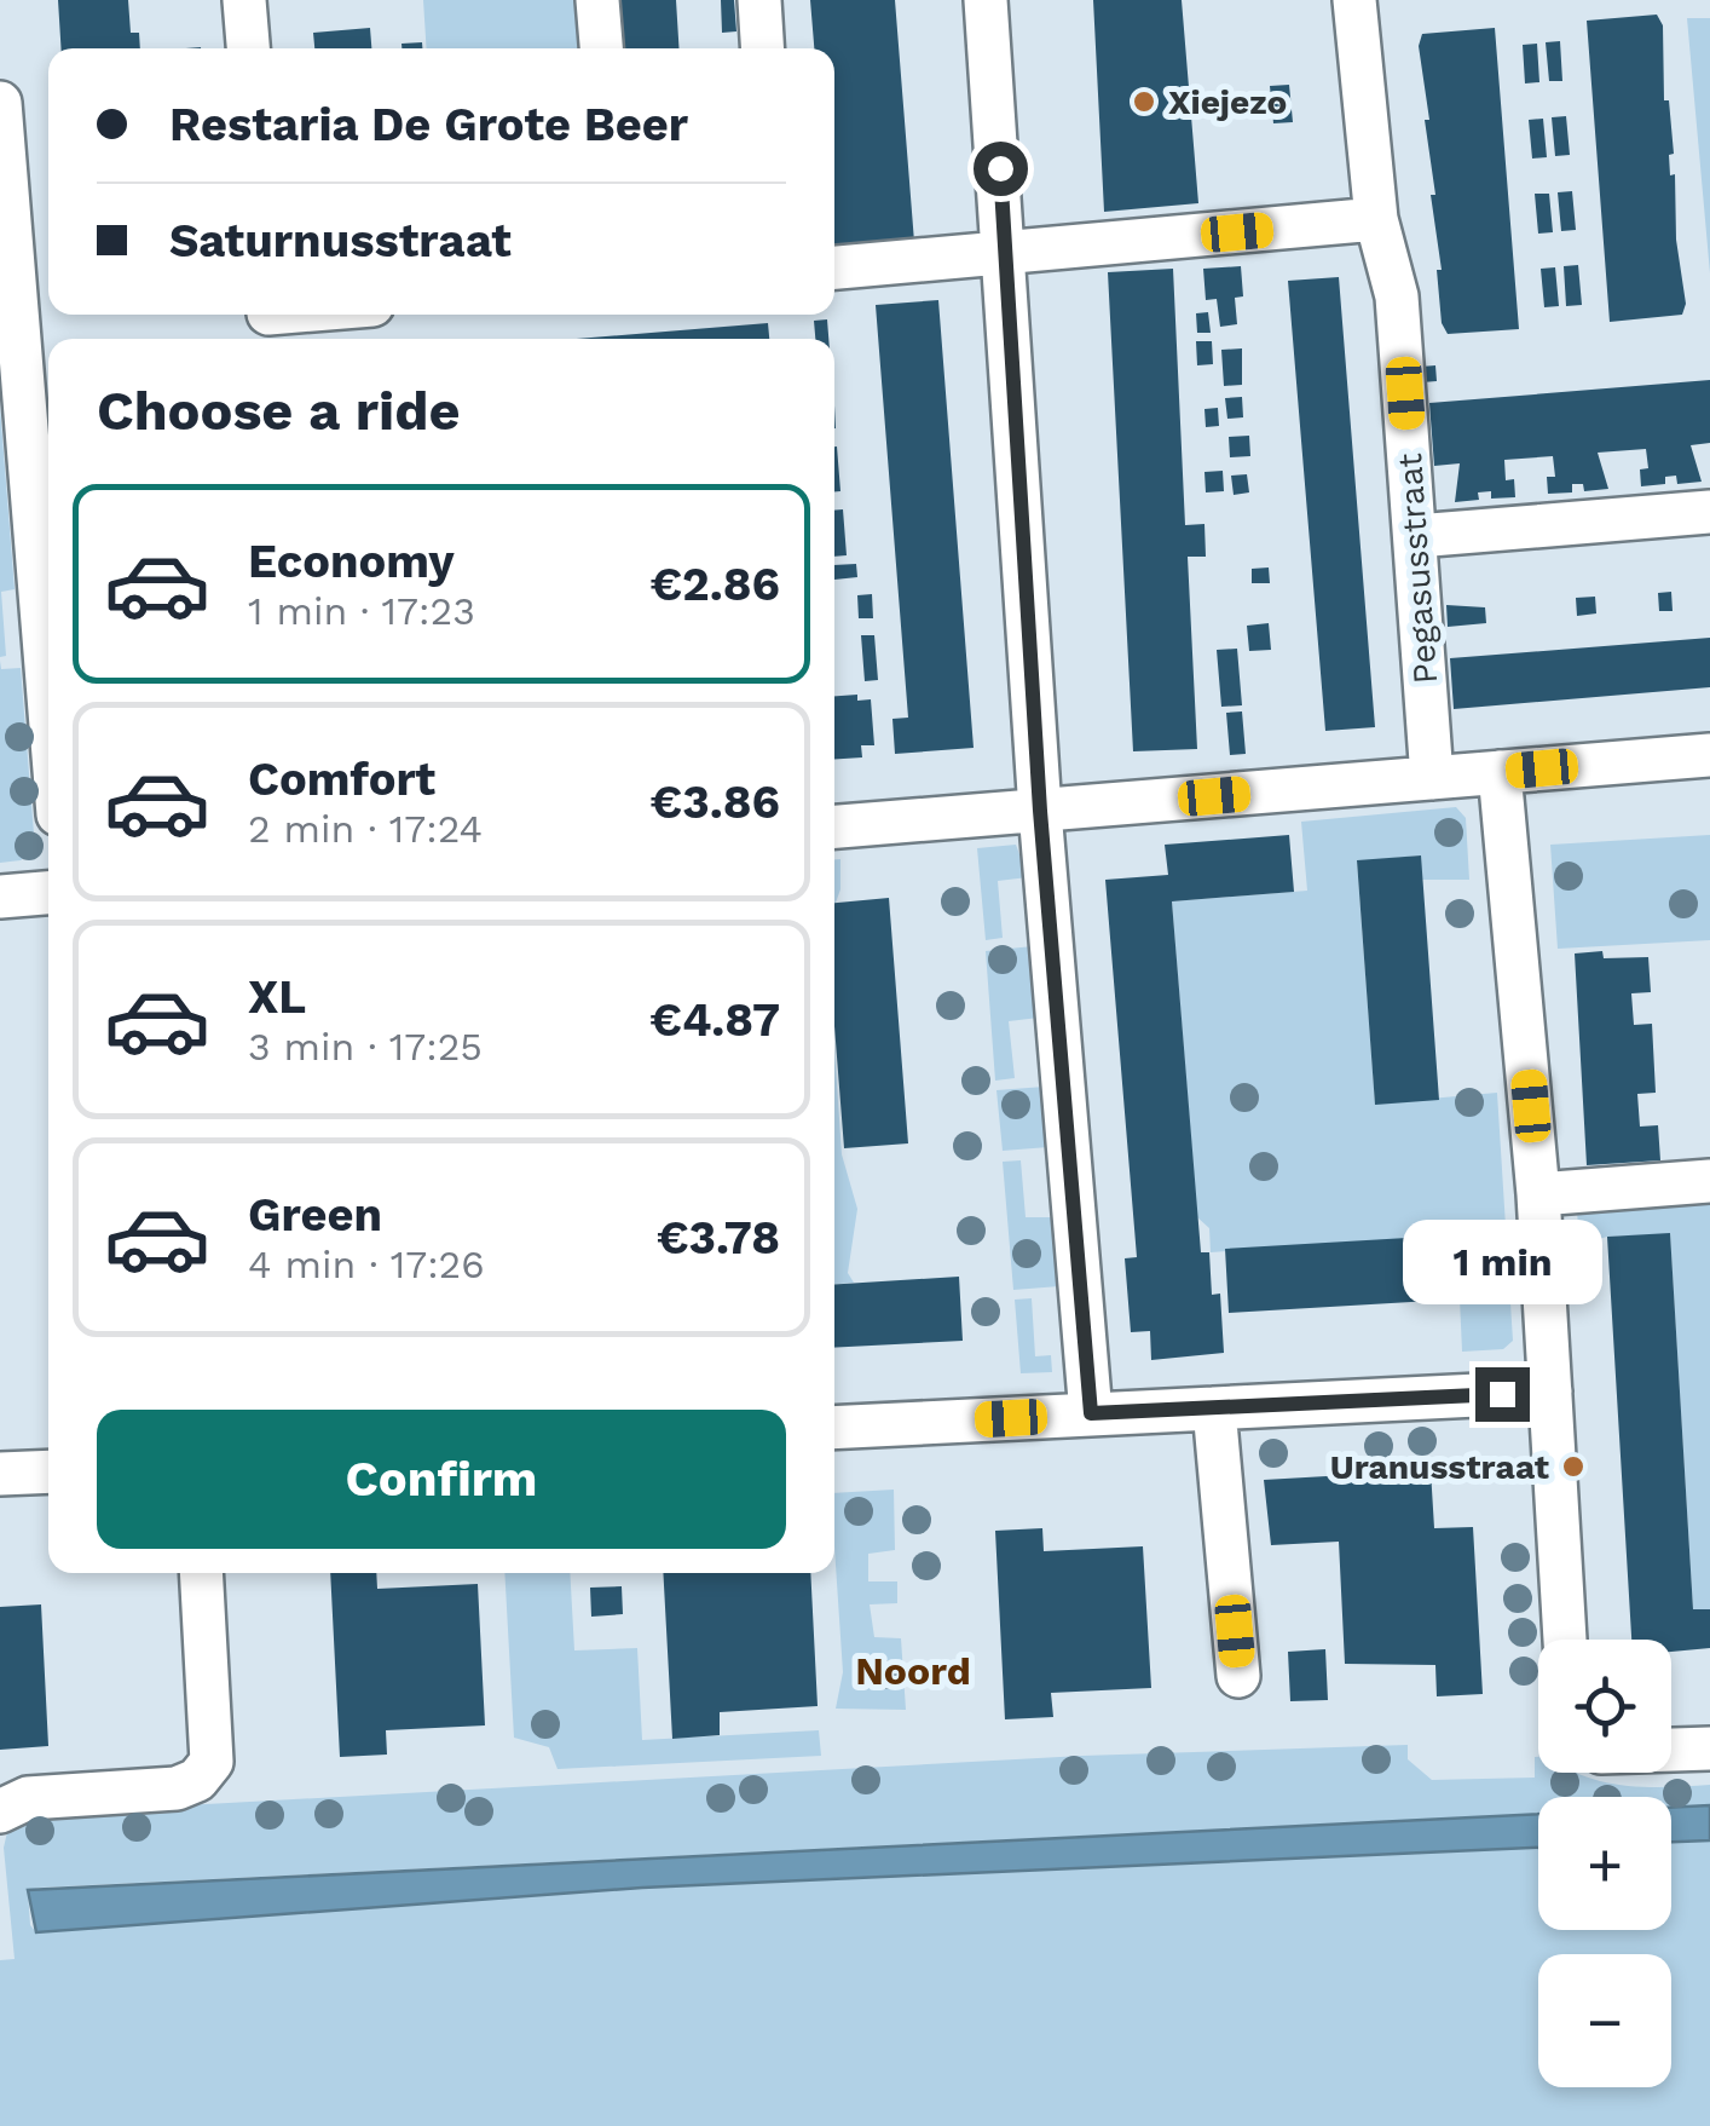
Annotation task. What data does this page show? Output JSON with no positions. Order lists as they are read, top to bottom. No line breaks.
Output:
{"streets":{"street":["Pegasusstraat"]},"districts":["Noord"],"places":["Xiejezo","Uranusstraat"],"page":{"banner":["Restaria De Grote Beer","Saturnusstraat"],"heading":"Choose a ride","list":[{"name":"Economy","note":"1 min · 17:23","value":"€2.86"},{"name":"Comfort","note":"2 min · 17:24","value":"€3.86"},{"name":"XL","note":"3 min · 17:25","value":"€4.87"},{"name":"Green","note":"4 min · 17:26","value":"€3.78"}],"bubble":"1 min","buttons":"Confirm","map_buttons":["+","−"]}}
